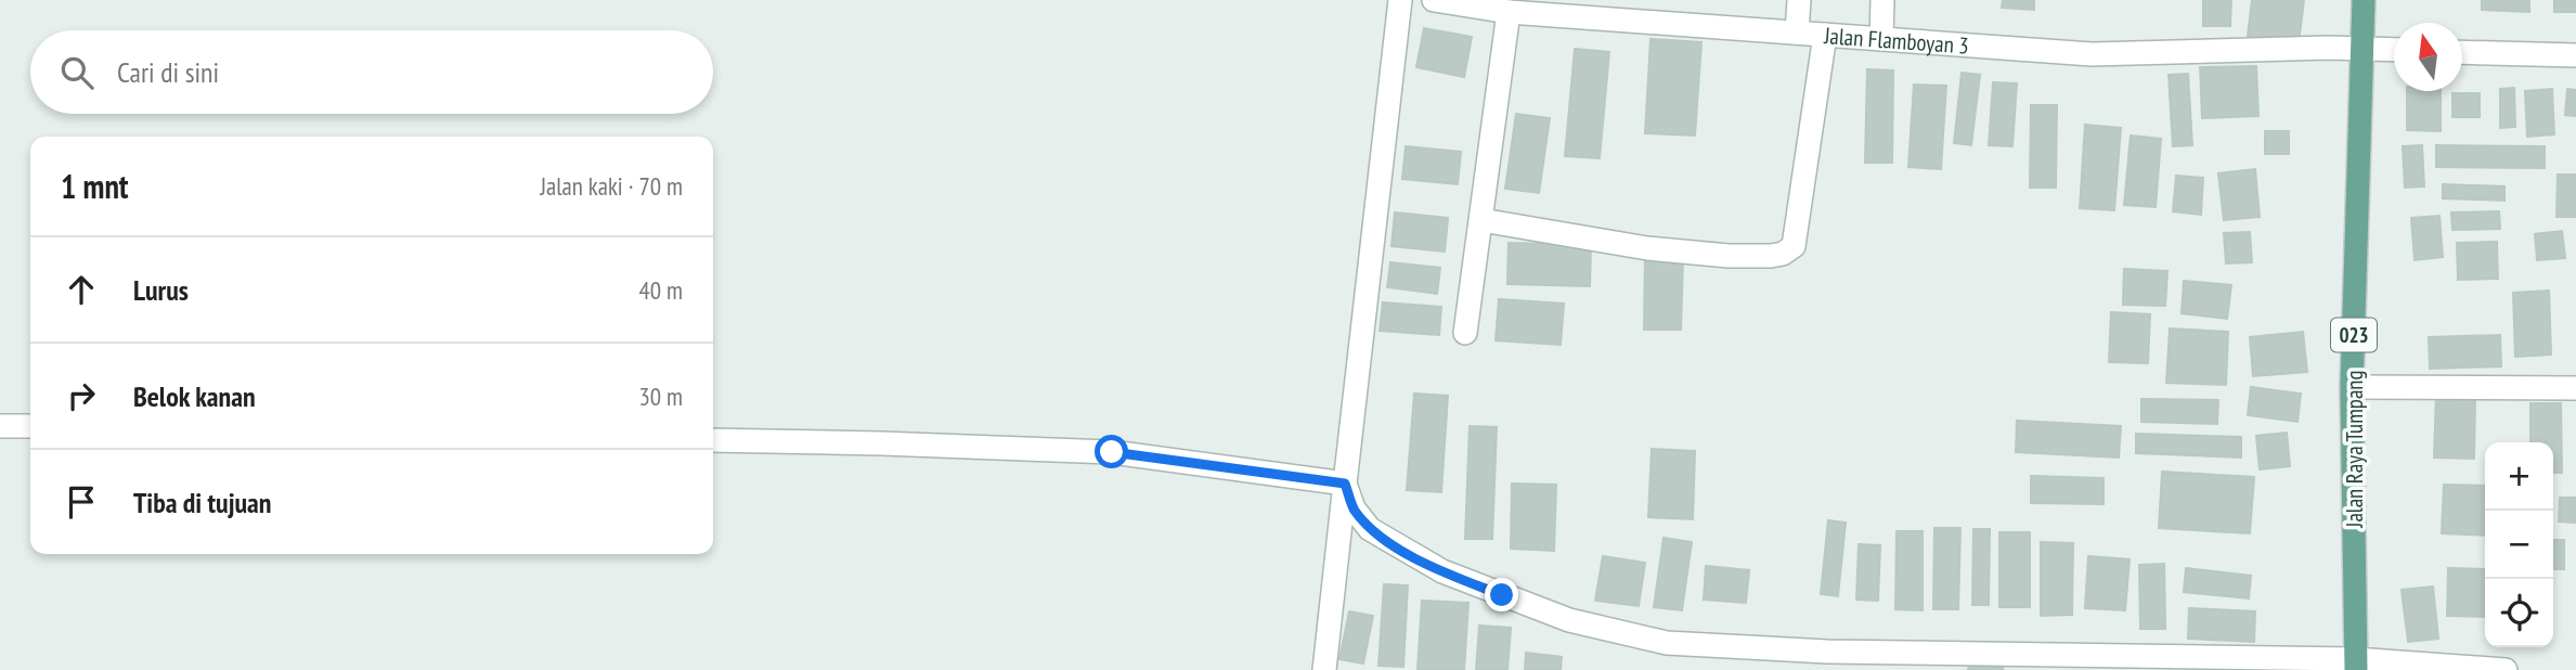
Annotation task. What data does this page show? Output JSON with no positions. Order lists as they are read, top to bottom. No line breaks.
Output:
{"streets":{"main road":["023","Jalan Raya Tumpang"],"street":["Jalan Flamboyan 3"]},"crossings":[["Jalan Flamboyan 3","Jalan Raya Tumpang"]],"north":"top","page":{"search":"Cari di sini","heading":["1 mnt","Jalan kaki · 70 m"],"list":[["Lurus","40 m"],["Belok kanan","30 m"],"Tiba di tujuan"],"map_buttons":["+","−"]}}
